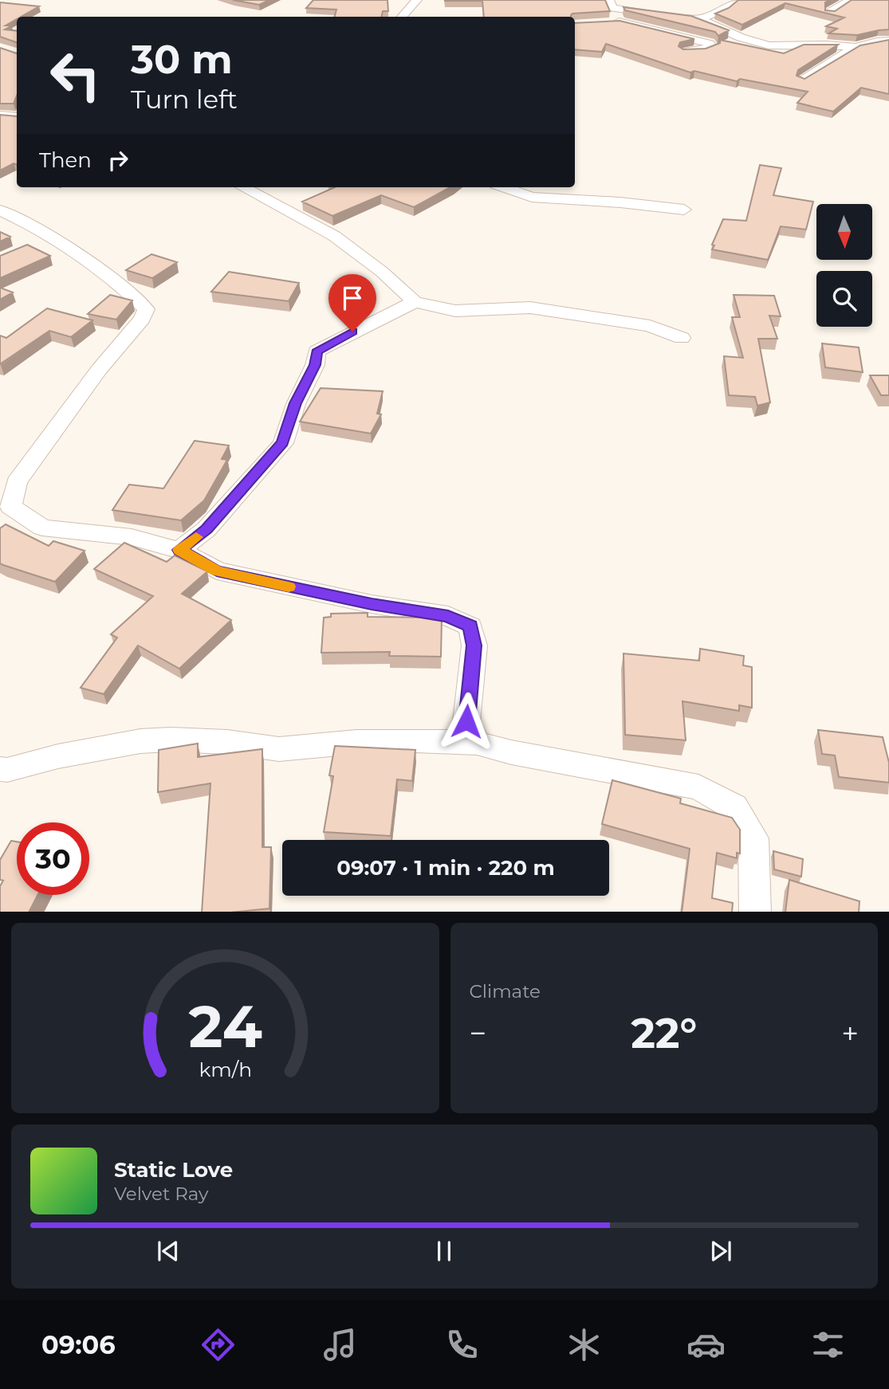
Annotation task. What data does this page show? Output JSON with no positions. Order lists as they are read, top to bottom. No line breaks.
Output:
{"north":"bottom","page":{"turn":["30 m","Turn left"],"then":"Then","limit":"30","trip":"09:07 · 1 min · 220 m","tile":"Climate","heat":["−","22°","+"],"song":["Static Love","Velvet Ray"],"tabs":"09:06","gauge":["24","km/h"]}}
